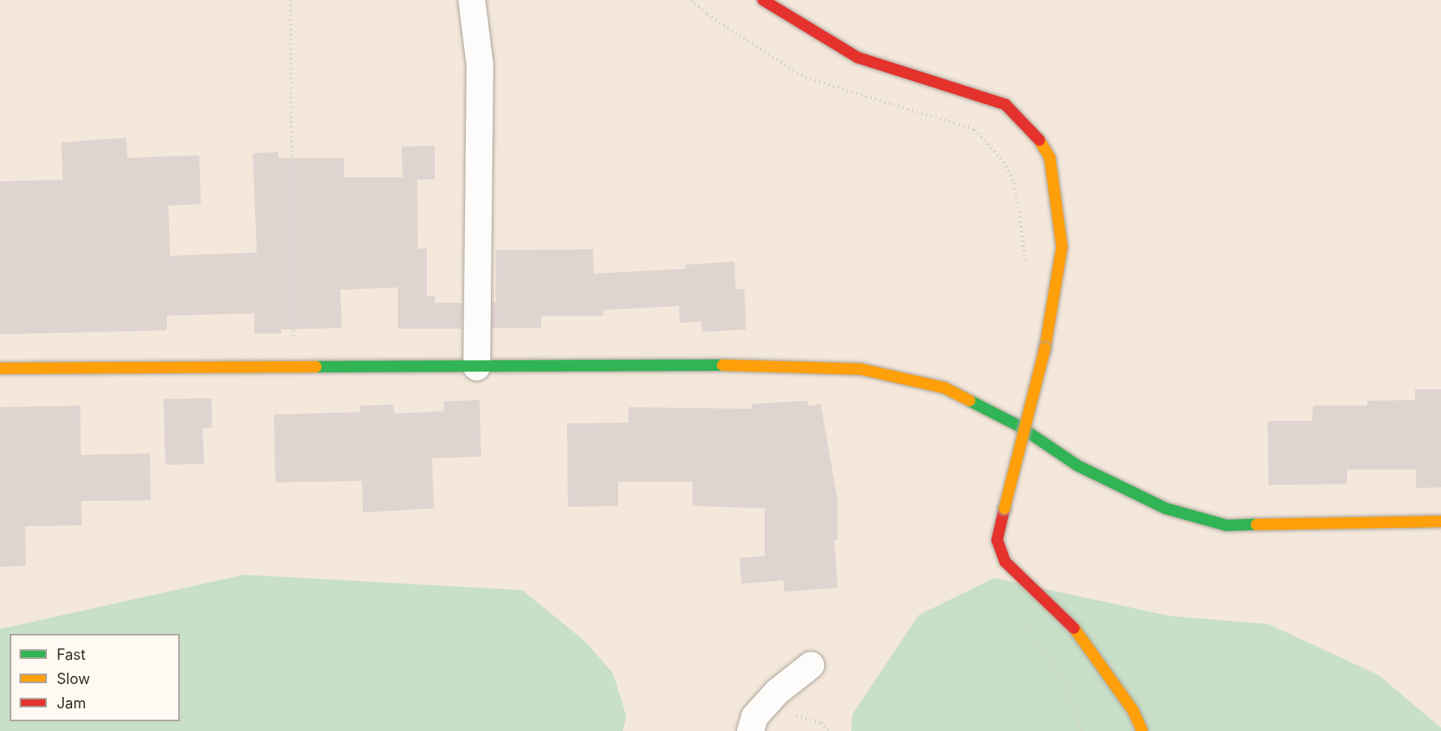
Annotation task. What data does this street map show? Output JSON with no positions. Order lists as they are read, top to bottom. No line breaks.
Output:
{"legend":["Fast","Slow","Jam"]}
